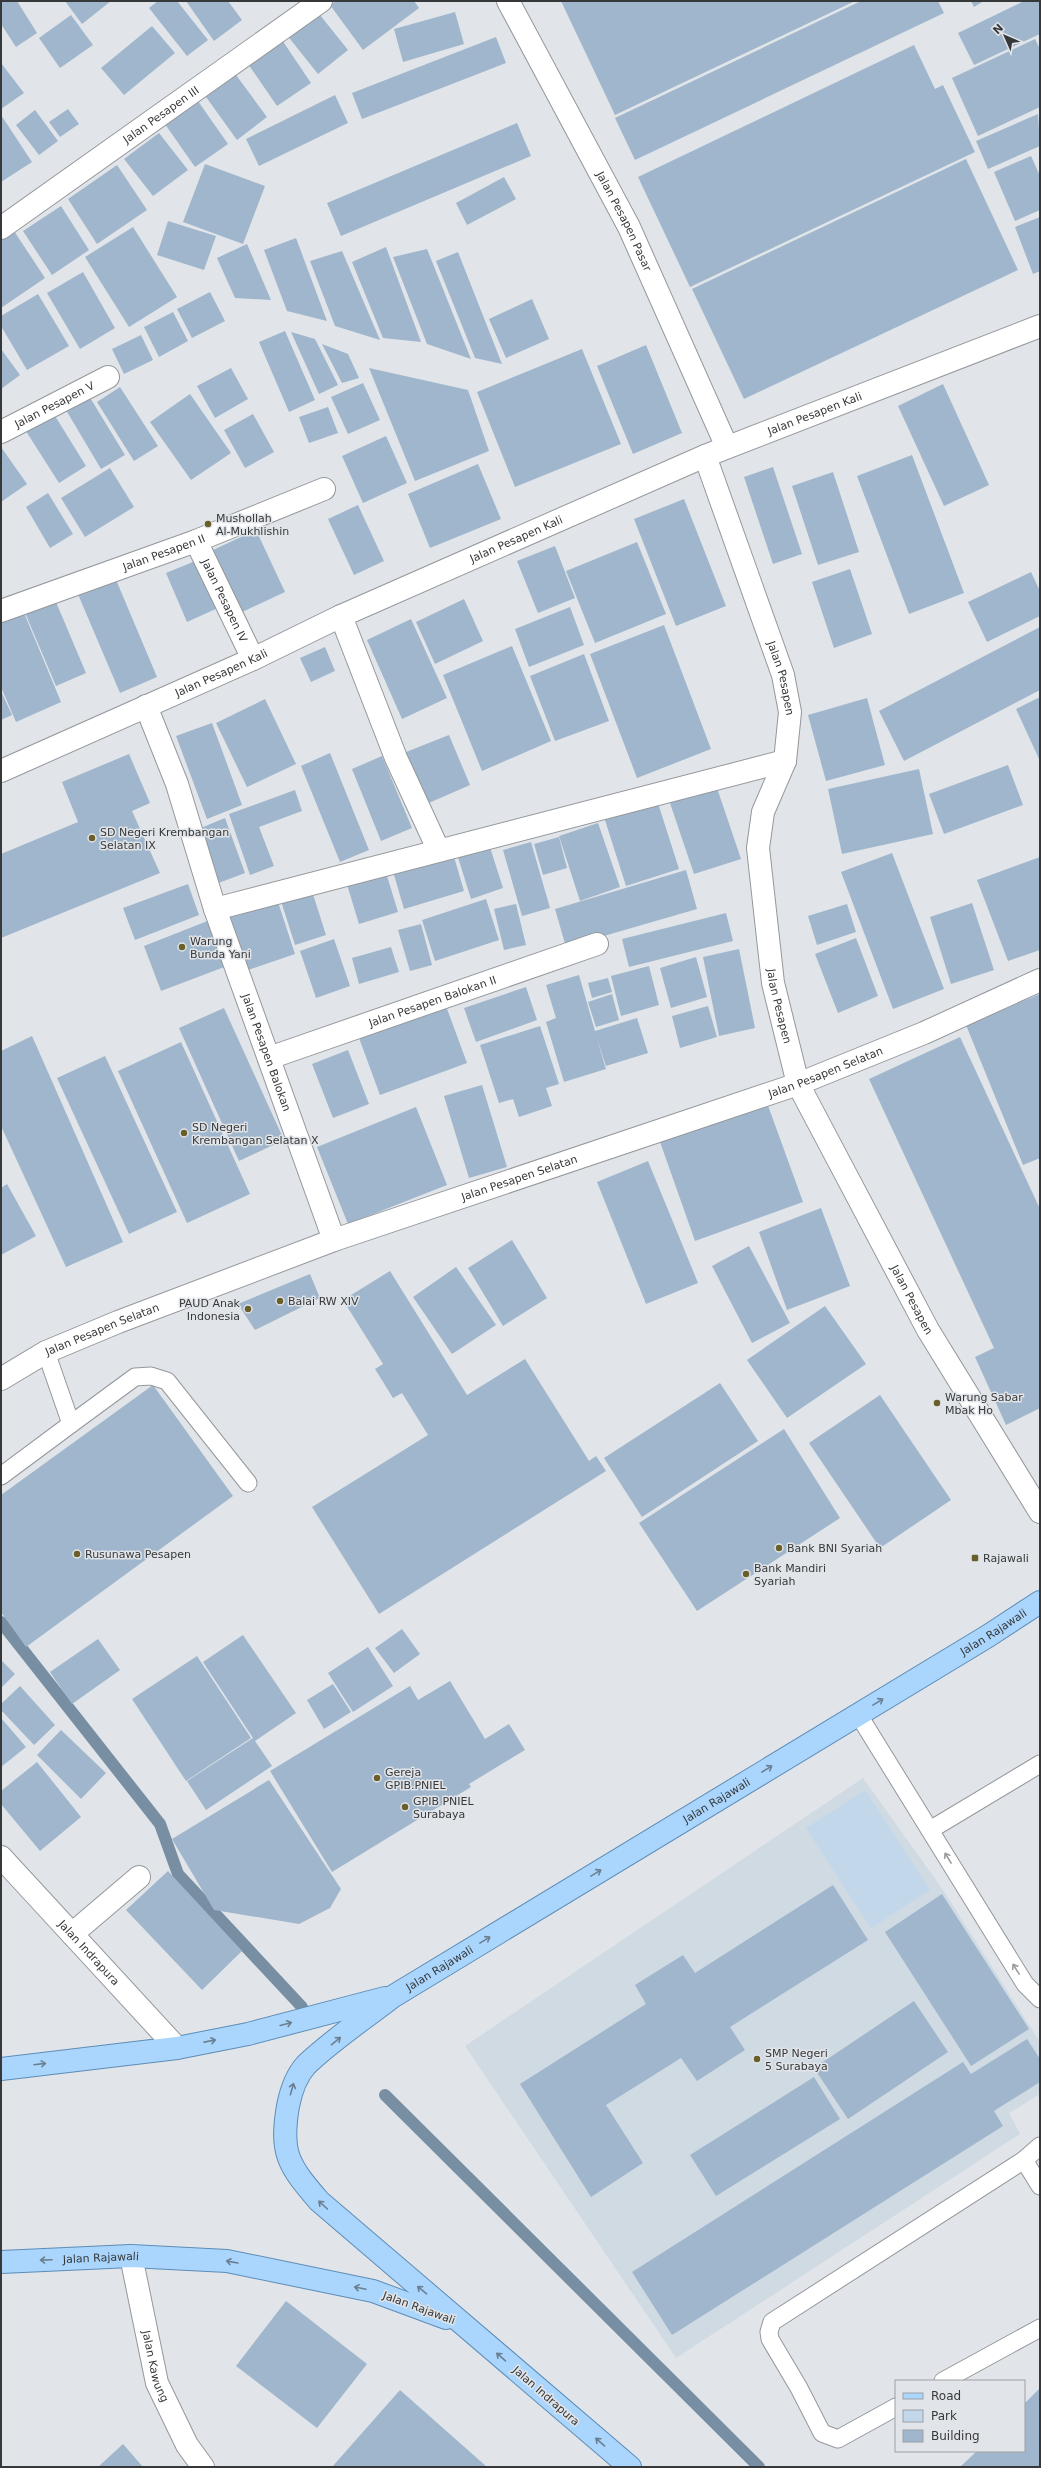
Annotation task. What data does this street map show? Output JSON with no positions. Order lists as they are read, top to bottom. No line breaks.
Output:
{"streets":{"main road":["Jalan Rajawali","Jalan Indrapura"],"street":["Jalan Pesapen III","Jalan Pesapen Pasar","Jalan Pesapen V","Jalan Pesapen Kali","Jalan Pesapen II","Jalan Pesapen IV","Jalan Pesapen","Jalan Pesapen Balokan II","Jalan Pesapen Balokan","Jalan Pesapen Selatan","Jalan Kawung"]},"crossings":[["Jalan Pesapen Pasar","Jalan Pesapen Kali"],["Jalan Pesapen Kali","Jalan Pesapen IV"],["Jalan Pesapen Kali","Jalan Pesapen"],["Jalan Pesapen Kali","Jalan Pesapen Balokan"],["Jalan Pesapen II","Jalan Pesapen IV"],["Jalan Pesapen","Jalan Pesapen Selatan"],["Jalan Pesapen Balokan II","Jalan Pesapen Balokan"],["Jalan Pesapen Balokan","Jalan Pesapen Selatan"],["Jalan Rajawali","Jalan Indrapura"],["Jalan Rajawali","Jalan Kawung"]],"one_way":["Jalan Indrapura"],"places":{"other":["Mushollah Al-Mukhlishin","SD Negeri Krembangan Selatan IX","Warung Bunda Yani","SD Negeri Krembangan Selatan X","Balai RW XIV","PAUD Anak Indonesia","Warung Sabar Mbak Ho","Bank BNI Syariah","Rusunawa Pesapen","Bank Mandiri Syariah","Gereja GPIB.PNIEL","GPIB PNIEL Surabaya","SMP Negeri 5 Surabaya"],"transit":["Rajawali"]},"legend":["Road","Park","Building"],"north":"top left"}
